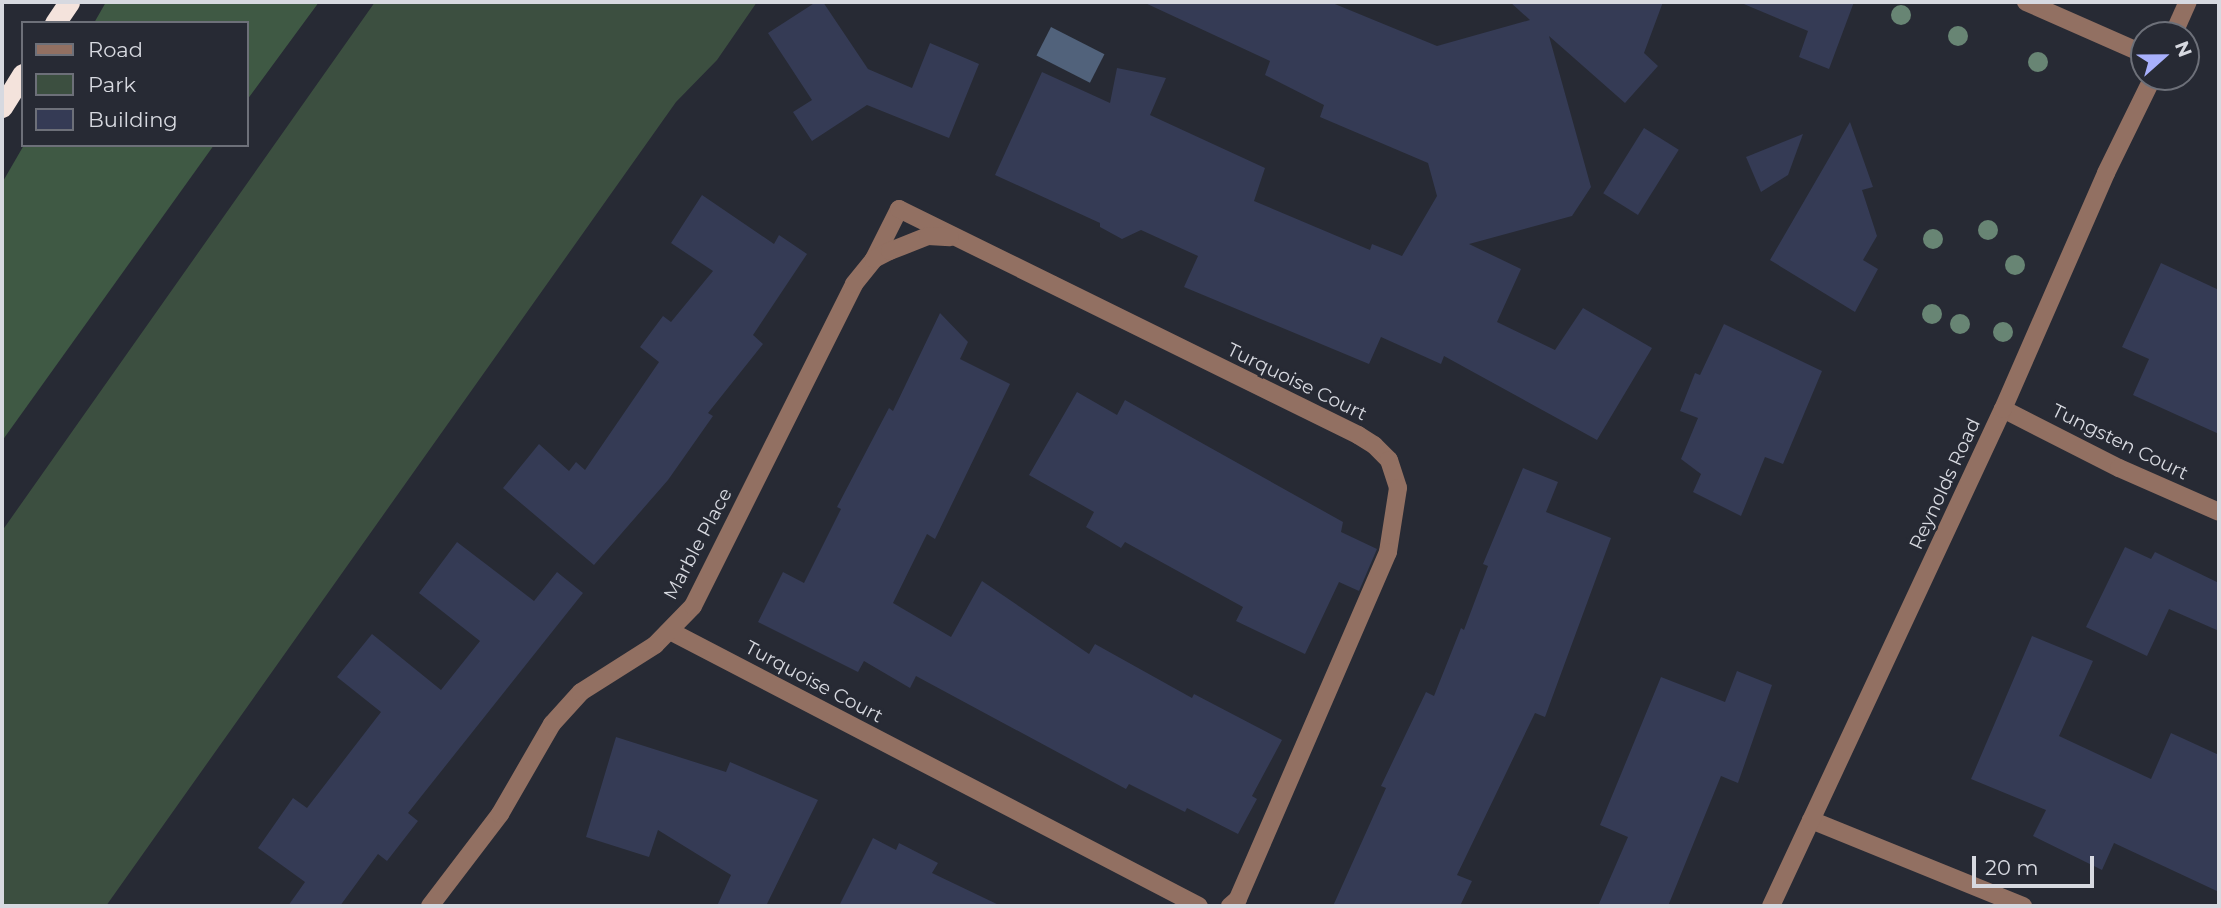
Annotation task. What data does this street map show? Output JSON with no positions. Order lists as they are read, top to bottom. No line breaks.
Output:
{"streets":{"street":["Turquoise Court","Tungsten Court","Reynolds Road","Marble Place"]},"crossings":[["Turquoise Court","Marble Place"],["Tungsten Court","Reynolds Road"]],"legend":["Road","Park","Building"],"scale_bar":"20 m","north":"right"}
